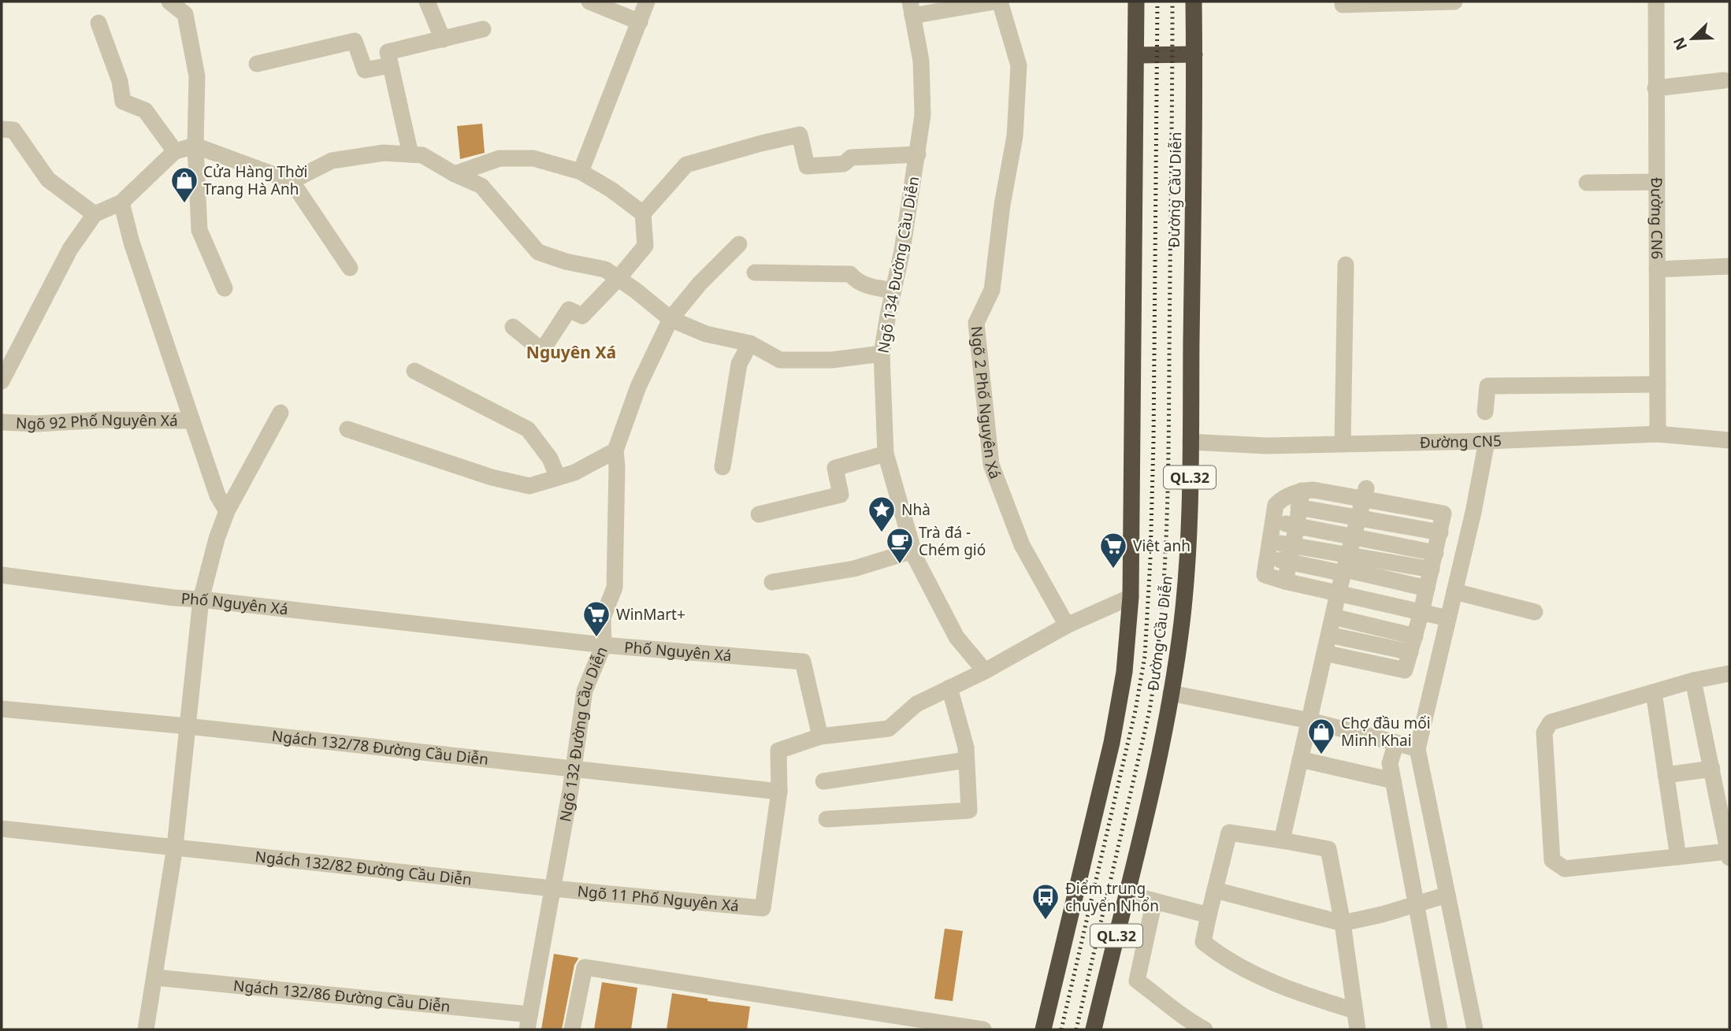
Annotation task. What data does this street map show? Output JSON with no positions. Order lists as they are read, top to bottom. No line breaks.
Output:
{"streets":{"highway":["Đường Cầu Diễn","QL.32"],"street":["Đường CN6","Ngõ 134 Đường Cầu Diễn","Ngõ 2 Phố Nguyên Xá","Ngõ 92 Phố Nguyên Xá","Đường CN5","Phố Nguyên Xá","Ngõ 132 Đường Cầu Diễn","Ngách 132/78 Đường Cầu Diễn","Ngách 132/82 Đường Cầu Diễn","Ngõ 11 Phố Nguyên Xá","Ngách 132/86 Đường Cầu Diễn"]},"crossings":[["Đường Cầu Diễn","Đường CN5"],["Đường CN6","Đường CN5"],["Phố Nguyên Xá","Ngõ 132 Đường Cầu Diễn"],["Ngõ 132 Đường Cầu Diễn","Ngách 132/78 Đường Cầu Diễn"],["Ngõ 132 Đường Cầu Diễn","Ngách 132/82 Đường Cầu Diễn"],["Ngõ 132 Đường Cầu Diễn","Ngõ 11 Phố Nguyên Xá"],["Ngõ 132 Đường Cầu Diễn","Ngách 132/86 Đường Cầu Diễn"],["Ngách 132/78 Đường Cầu Diễn","Ngõ 11 Phố Nguyên Xá"],["Ngách 132/82 Đường Cầu Diễn","Ngõ 11 Phố Nguyên Xá"]],"districts":["Nguyên Xá"],"places":{"shop":["Cửa Hàng Thời Trang Hà Anh","Chợ đầu mối Minh Khai"],"place":["Nhà"],"cafe":["Trà đá - Chém gió"],"supermarket":["Việt anh","WinMart+"],"bus stop":["Điểm trung chuyển Nhổn"]},"north":"bottom left"}
